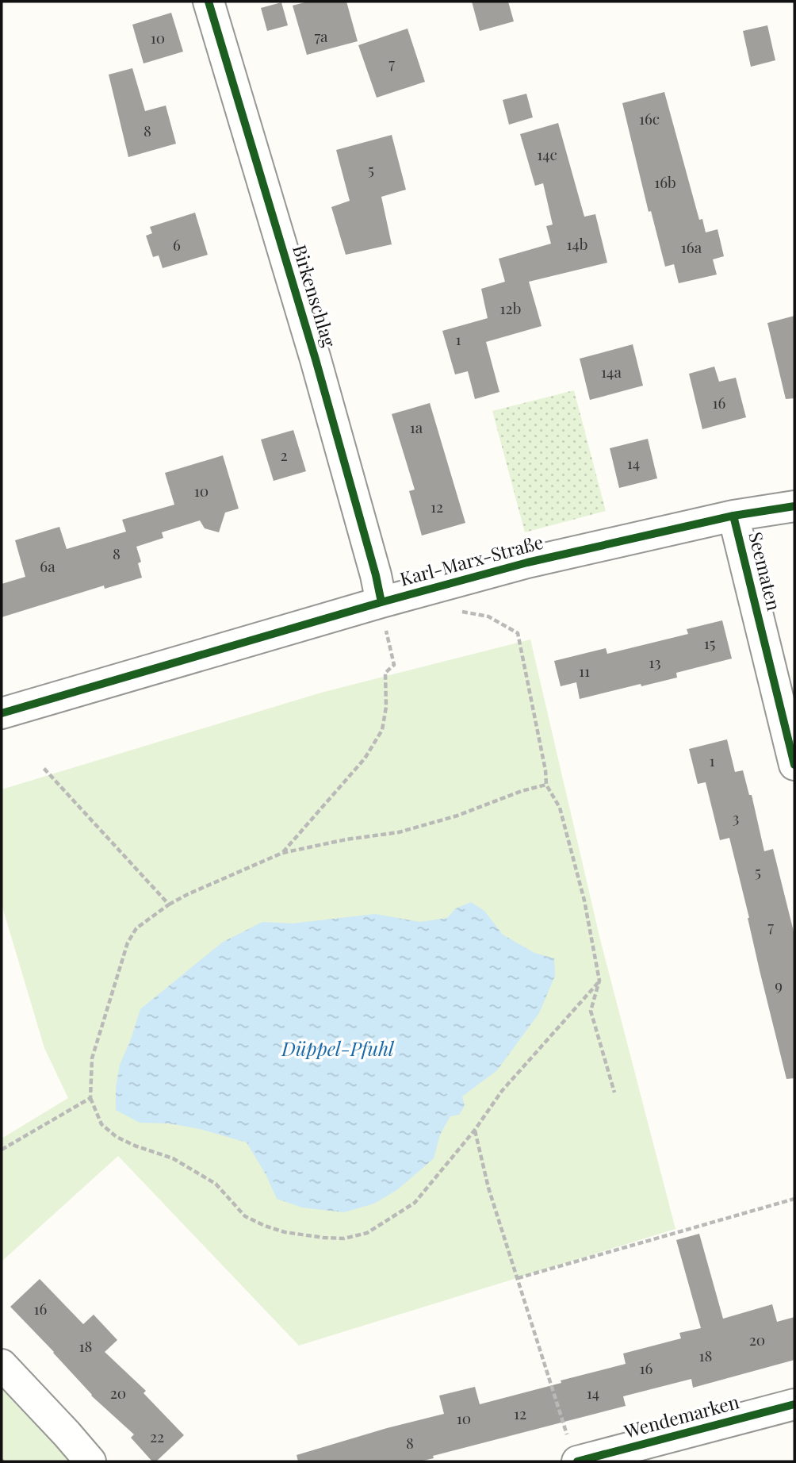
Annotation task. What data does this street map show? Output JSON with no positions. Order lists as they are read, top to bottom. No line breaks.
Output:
{"streets":{"street":["Birkenschlag","Karl-Marx-Straße","Seematen","Wendemarken"]},"crossings":[["Birkenschlag","Karl-Marx-Straße"],["Karl-Marx-Straße","Seematen"]],"water":["Düppel-Pfuhl"],"house_numbers":["7a","10","7","16c","8","14c","5","16b","14b","6","16a","12b","1","14a","16","1a","2","14","10","12","8","6a","15","13","11","1","3","5","7","9","16","20","18","18","16","20","14","12","10","22","8"]}
